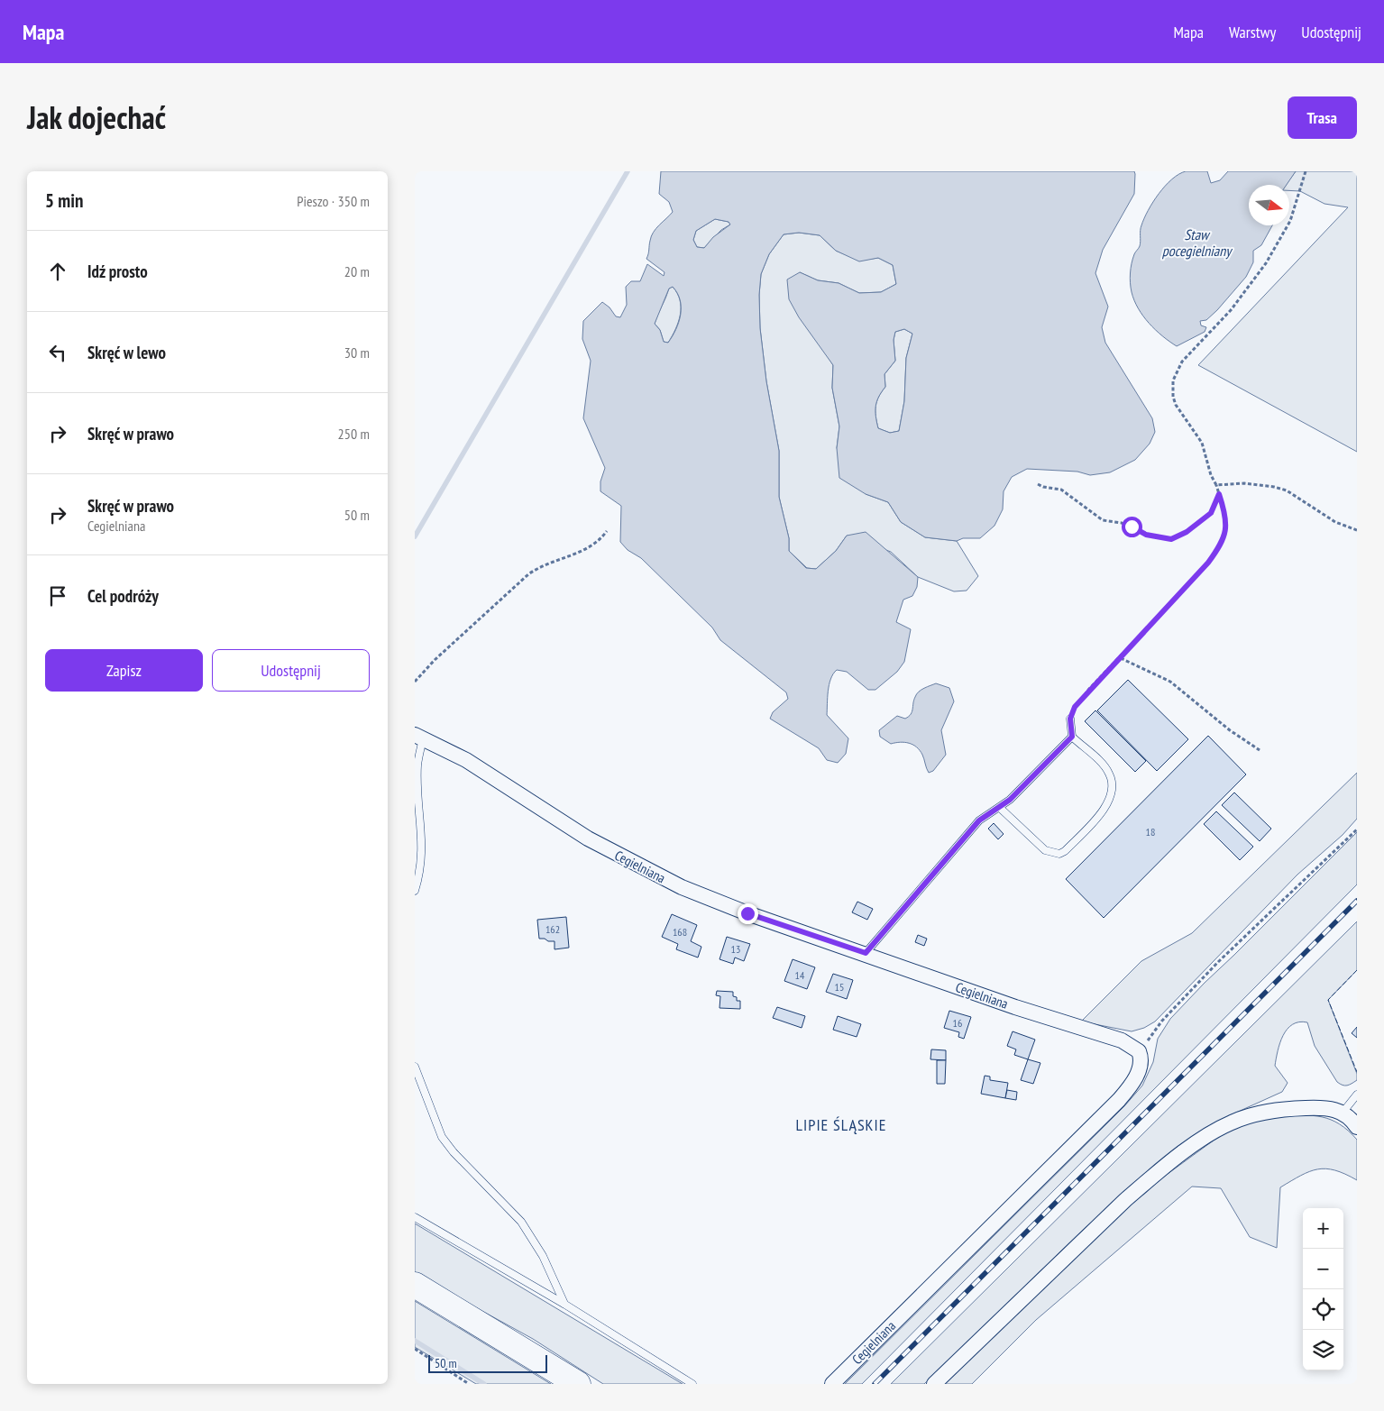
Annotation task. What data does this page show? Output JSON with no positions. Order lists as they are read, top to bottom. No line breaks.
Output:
{"streets":{"street":["Cegielniana"]},"districts":["LIPIE ŚLĄSKIE"],"water":["Staw pocegielniany"],"house_numbers":["18","162","168","13","14","15","16"],"scale_bar":"50 m","north":"right","page":{"header":"Mapa","nav":["Mapa","Warstwy","Udostępnij"],"title":"Jak dojechać","buttons":["Trasa",["Zapisz","Udostępnij"]],"heading":["5 min","Pieszo · 350 m"],"list":[["Idź prosto","20 m"],["Skręć w lewo","30 m"],["Skręć w prawo","250 m"],["Skręć w prawo","Cegielniana","50 m"],"Cel podróży"],"map_buttons":["+","−"],"scale":"50 m"}}
